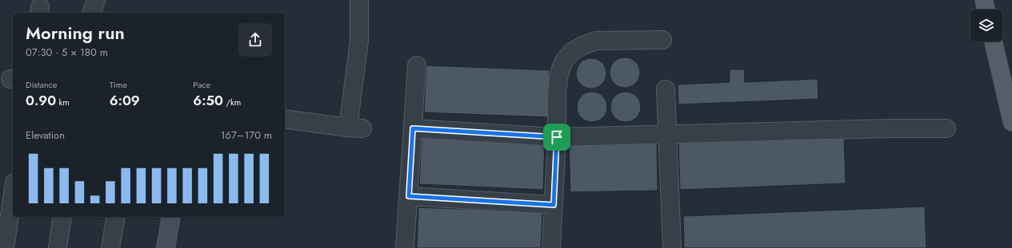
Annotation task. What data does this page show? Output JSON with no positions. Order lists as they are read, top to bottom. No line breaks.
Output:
{"page":{"heading":["Morning run","07:30 · 5 × 180 m"],"stats":[["Distance","0.90 km"],["Time","6:09"],["Pace","6:50 /km"]],"chart":["Elevation","167–170 m"]}}
